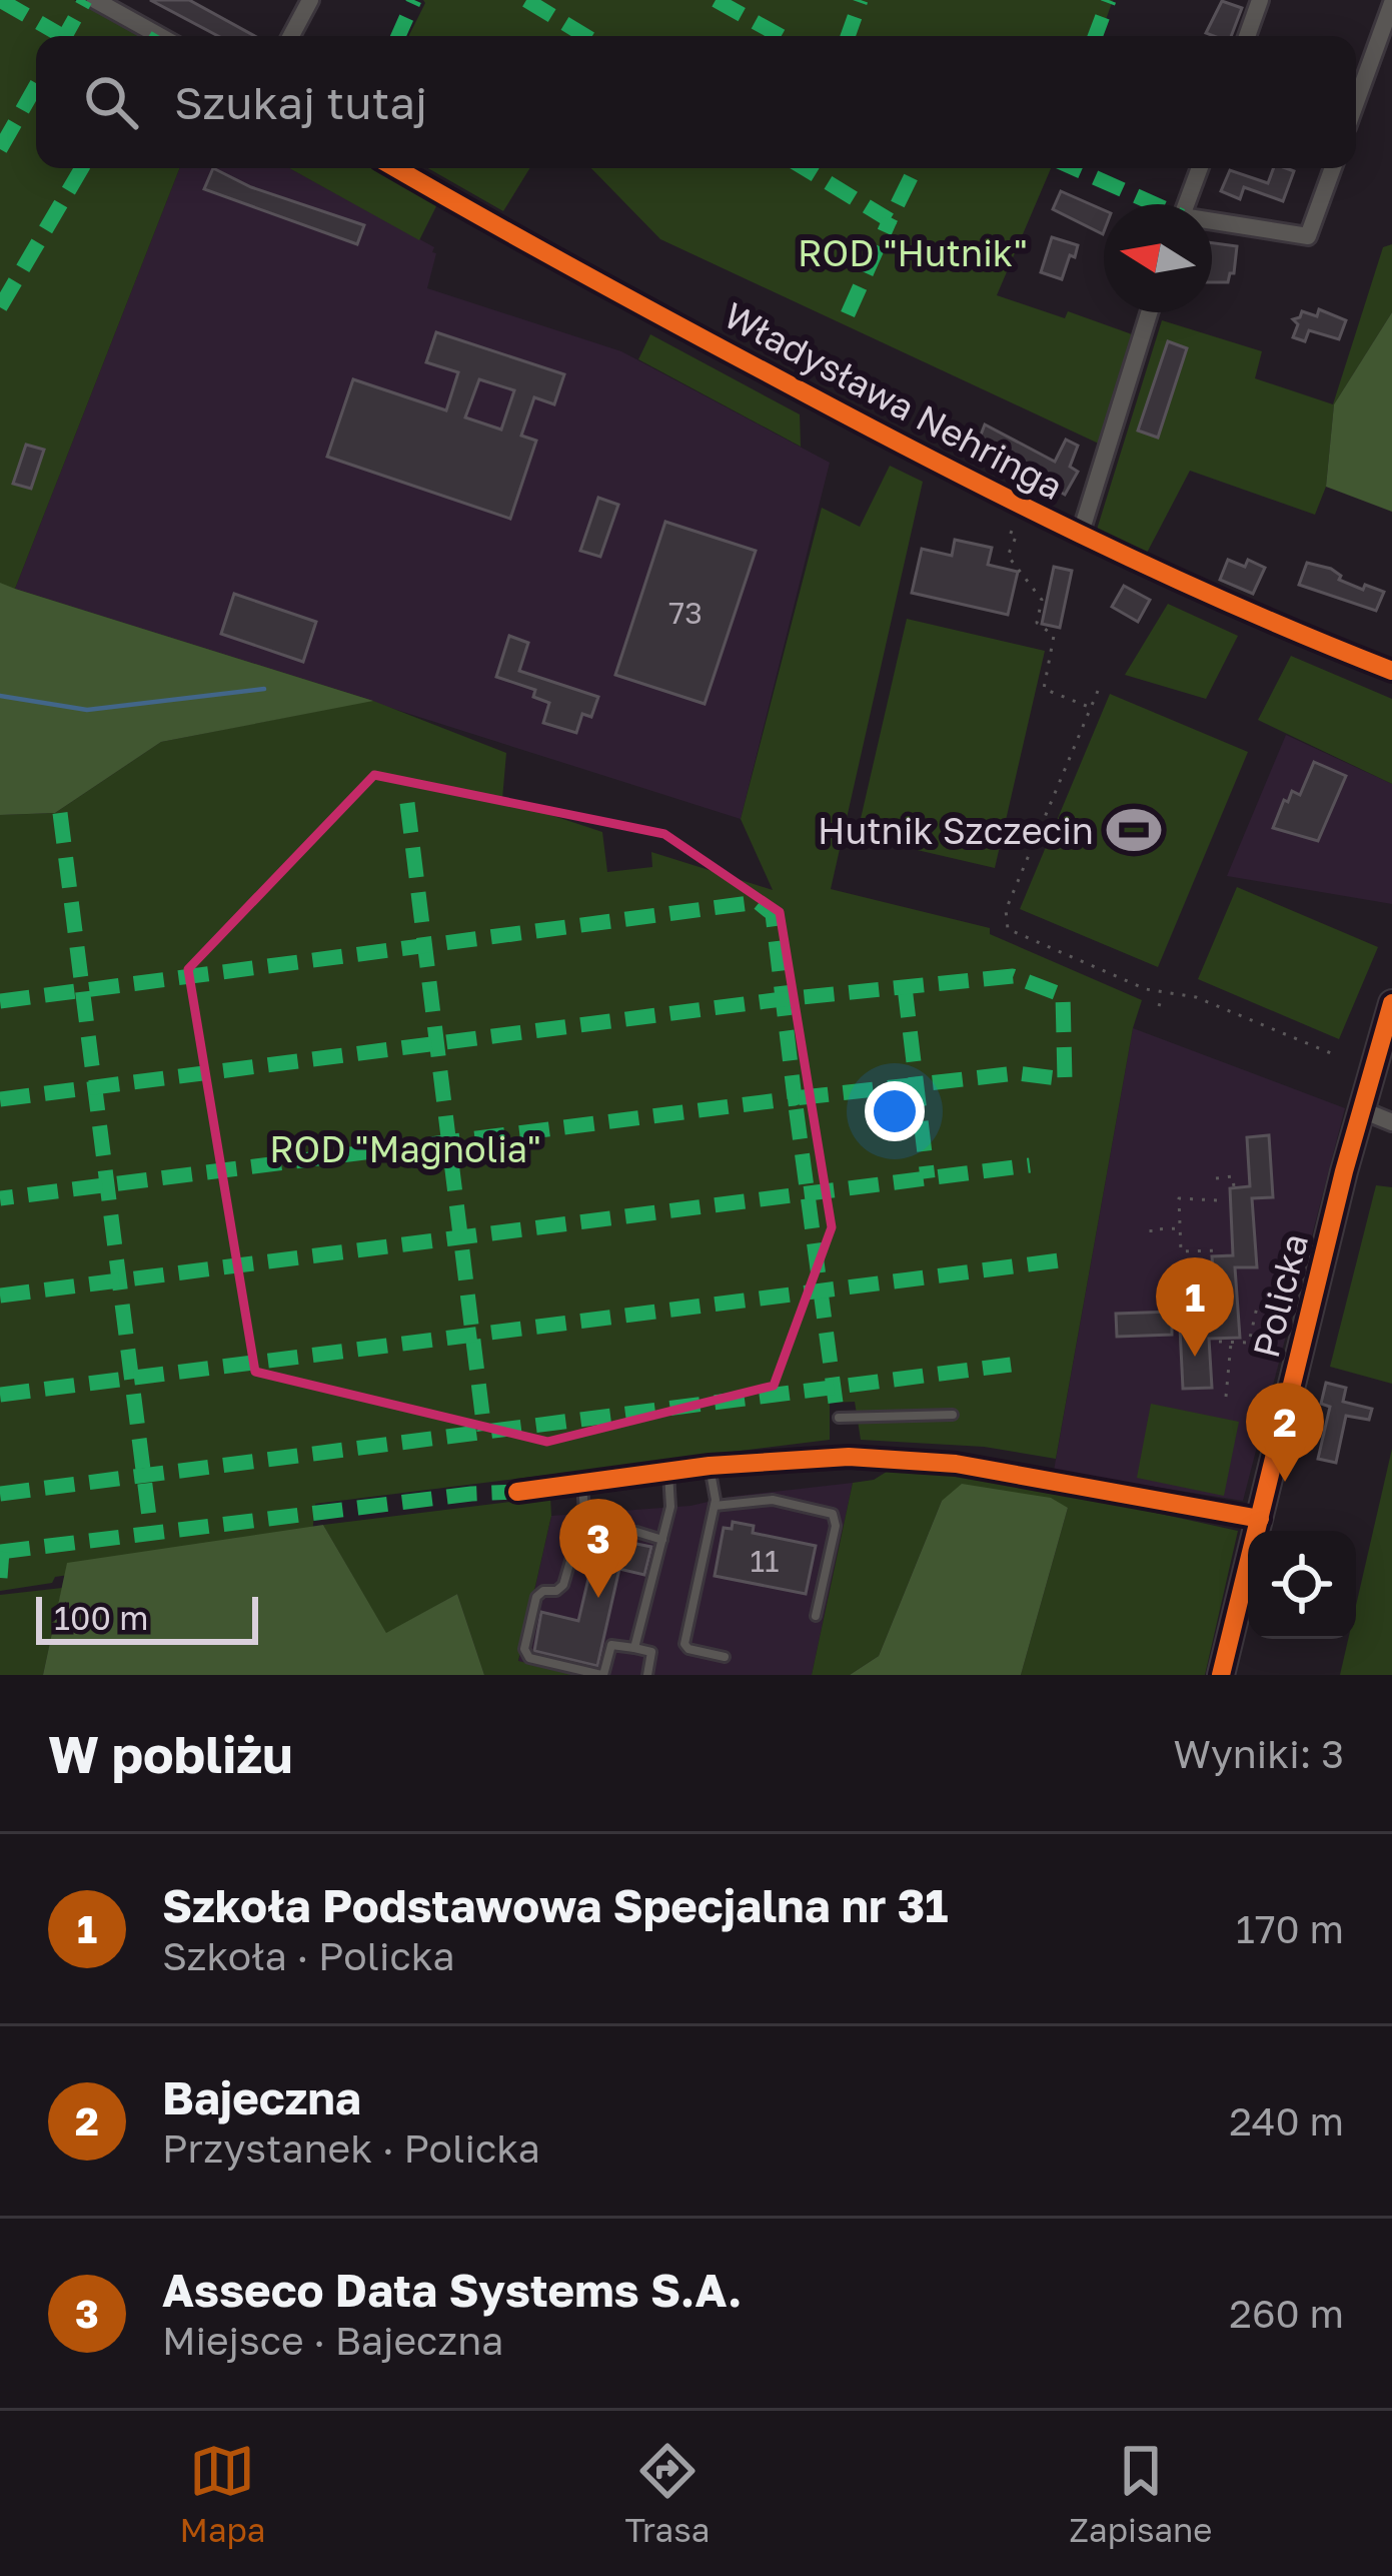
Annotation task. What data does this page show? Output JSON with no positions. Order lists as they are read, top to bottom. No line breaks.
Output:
{"streets":{"street":["Władysława Nehringa","Policka"]},"parks":["ROD \"Hutnik\"","ROD \"Magnolia\""],"places":{"sports":["Hutnik Szczecin"]},"house_numbers":["73","11"],"scale_bar":"100 m","north":"left","page":{"search":"Szukaj tutaj","pins":["1","2","3"],"scale":"100 m","heading":["W pobliżu","Wyniki: 3"],"list":[{"mark":"1","name":"Szkoła Podstawowa Specjalna nr 31","note":"Szkoła · Policka","value":"170 m"},{"mark":"2","name":"Bajeczna","note":"Przystanek · Policka","value":"240 m"},{"mark":"3","name":"Asseco Data Systems S.A.","note":"Miejsce · Bajeczna","value":"260 m"}],"nav":["Mapa","Trasa","Zapisane"]}}
